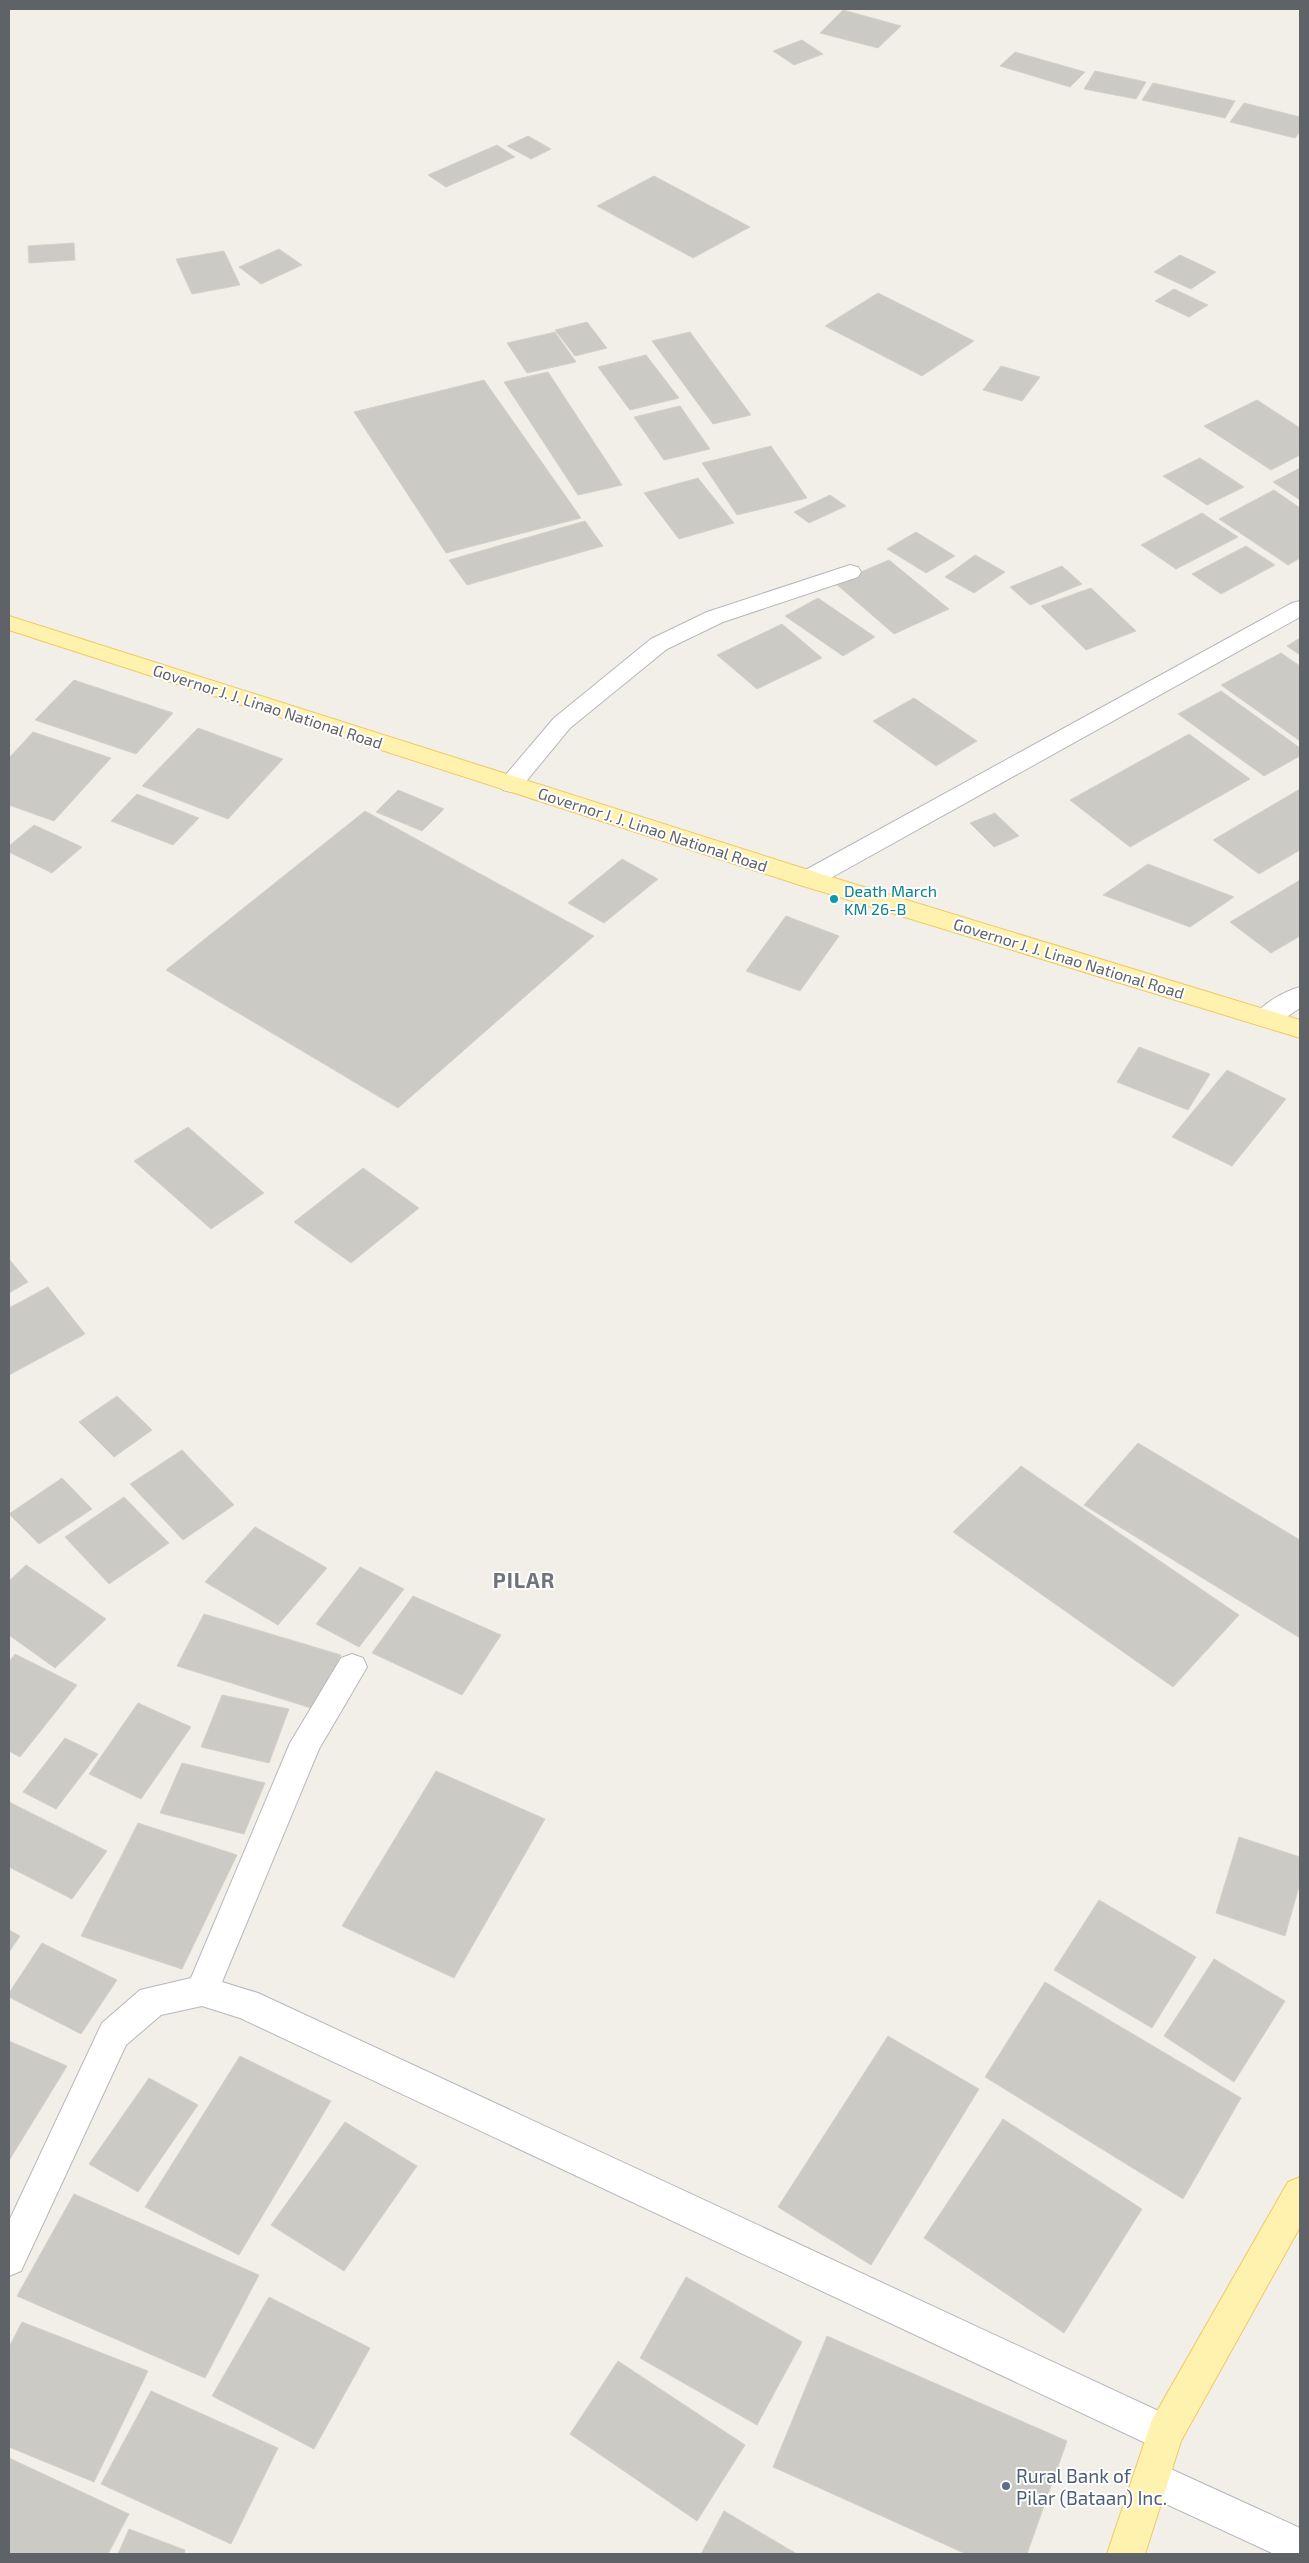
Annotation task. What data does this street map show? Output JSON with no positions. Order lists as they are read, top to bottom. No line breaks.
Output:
{"streets":{"main road":["Governor J. J. Linao National Road"]},"districts":["PILAR"],"places":["Death March KM 26-B","Rural Bank of Pilar (Bataan) Inc."]}
